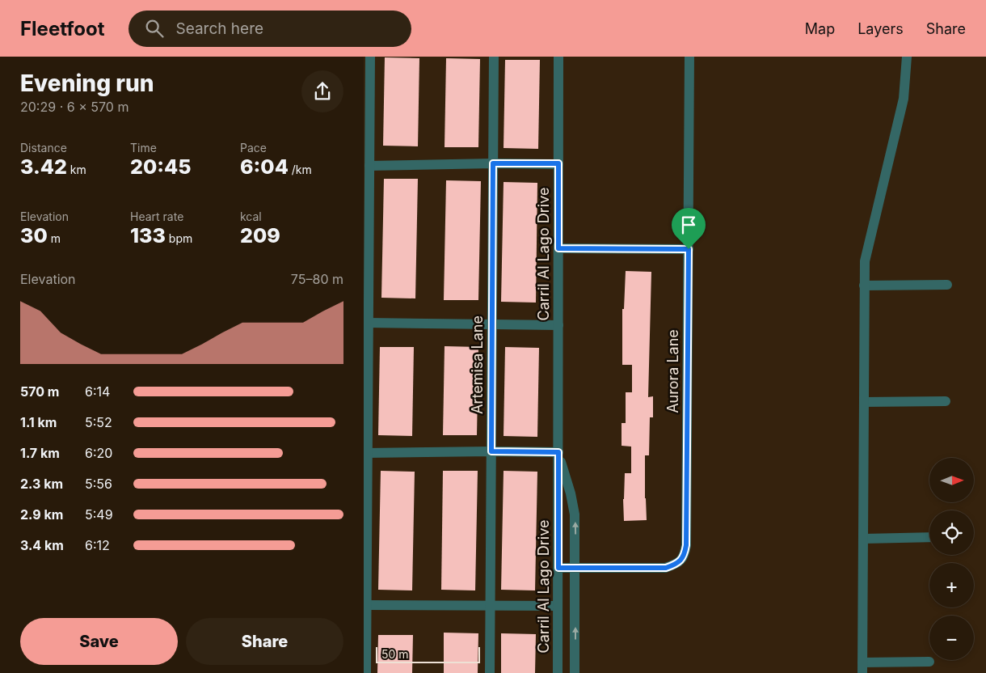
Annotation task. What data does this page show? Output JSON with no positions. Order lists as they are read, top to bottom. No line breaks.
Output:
{"streets":{"street":["Carril Al Lago Drive","Artemisa Lane","Aurora Lane"]},"crossings":[["Carril Al Lago Drive","Aurora Lane"]],"scale_bar":"50 m","north":"right","page":{"header":"Fleetfoot","search":"Search here","nav":["Map","Layers","Share"],"heading":["Evening run","20:29 · 6 × 570 m"],"stats":[["Distance","3.42 km"],["Time","20:45"],["Pace","6:04 /km"],["Elevation","30 m"],["Heart rate","133 bpm"],["kcal","209"]],"chart":["Elevation","75–80 m"],"list":[{"name":"570 m","note":"6:14"},{"name":"1.1 km","note":"5:52"},{"name":"1.7 km","note":"6:20"},{"name":"2.3 km","note":"5:56"},{"name":"2.9 km","note":"5:49"},{"name":"3.4 km","note":"6:12"}],"map_buttons":["+","−"],"buttons":["Save","Share"],"scale":"50 m"}}
